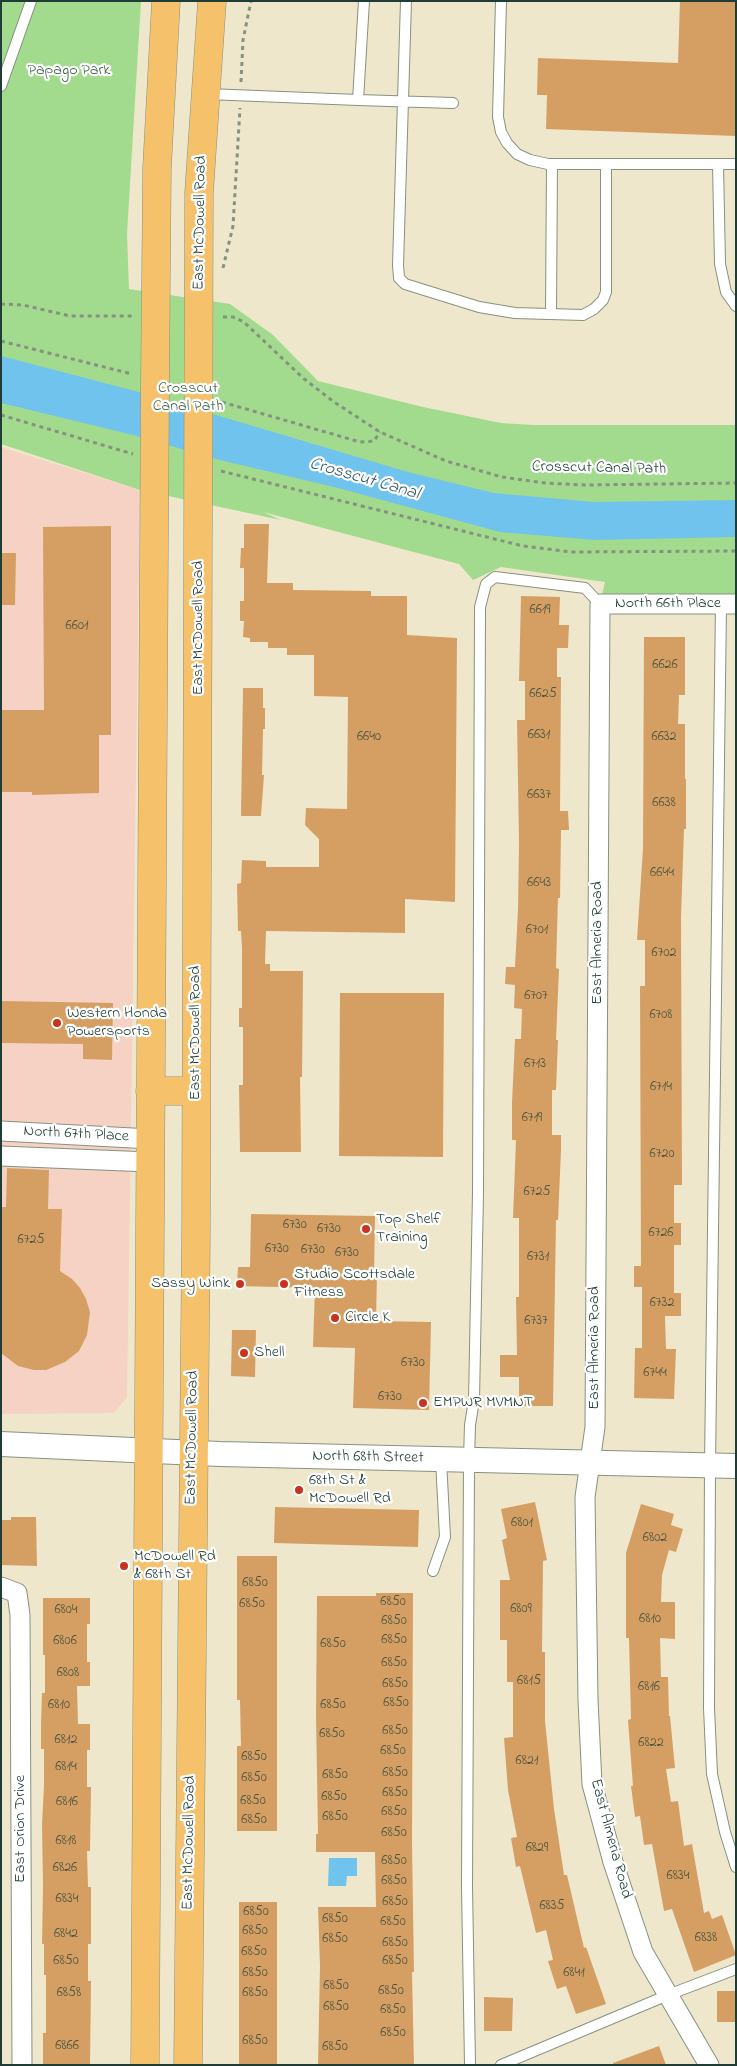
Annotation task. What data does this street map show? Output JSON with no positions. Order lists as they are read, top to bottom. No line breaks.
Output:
{"streets":{"main road":["East McDowell Road"],"street":["North 66th Place","East Almeria Road","North 67th Place","North 68th Street","East Orion Drive"],"path":["Crosscut Canal Path"]},"crossings":[["East McDowell Road","North 68th Street"],["North 66th Place","East Almeria Road"],["East Almeria Road","North 68th Street"]],"water":["Crosscut Canal"],"parks":["Papago Park","Crosscut Canal Path"],"places":["Western Honda Powersports","Top Shelf Training","Sassy Wink","Studio Scottsdale Fitness","Circle K","Shell","EMPWR MVMNT","68th St & McDowell Rd","McDowell Rd & 68th St"],"house_numbers":["6619","6601","6626","6625","6631","6640","6632","6637","6638","6644","6643","6701","6702","6707","6708","6713","6714","6719","6720","6725","6730","6730","6726","6725","6730","6730","6730","6731","6732","6737","6730","6744","6730","6801","6802","6850","6850","6850","6809","6804","6810","6850","6850","6806","6850","6850","6808","6815","6850","6816","6850","6810","6850","6850","6850","6812","6822","6850","6850","6821","6814","6850","6850","6850","6850","6850","6850","6816","6850","6850","6850","6850","6818","6829","6850","6826","6834","6850","6834","6850","6835","6850","6850","6850","6850","6842","6838","6850","6850","6850","6850","6850","6850","6841","6850","6850","6858","6850","6850","6850","6850","6850","6866","6850"]}
